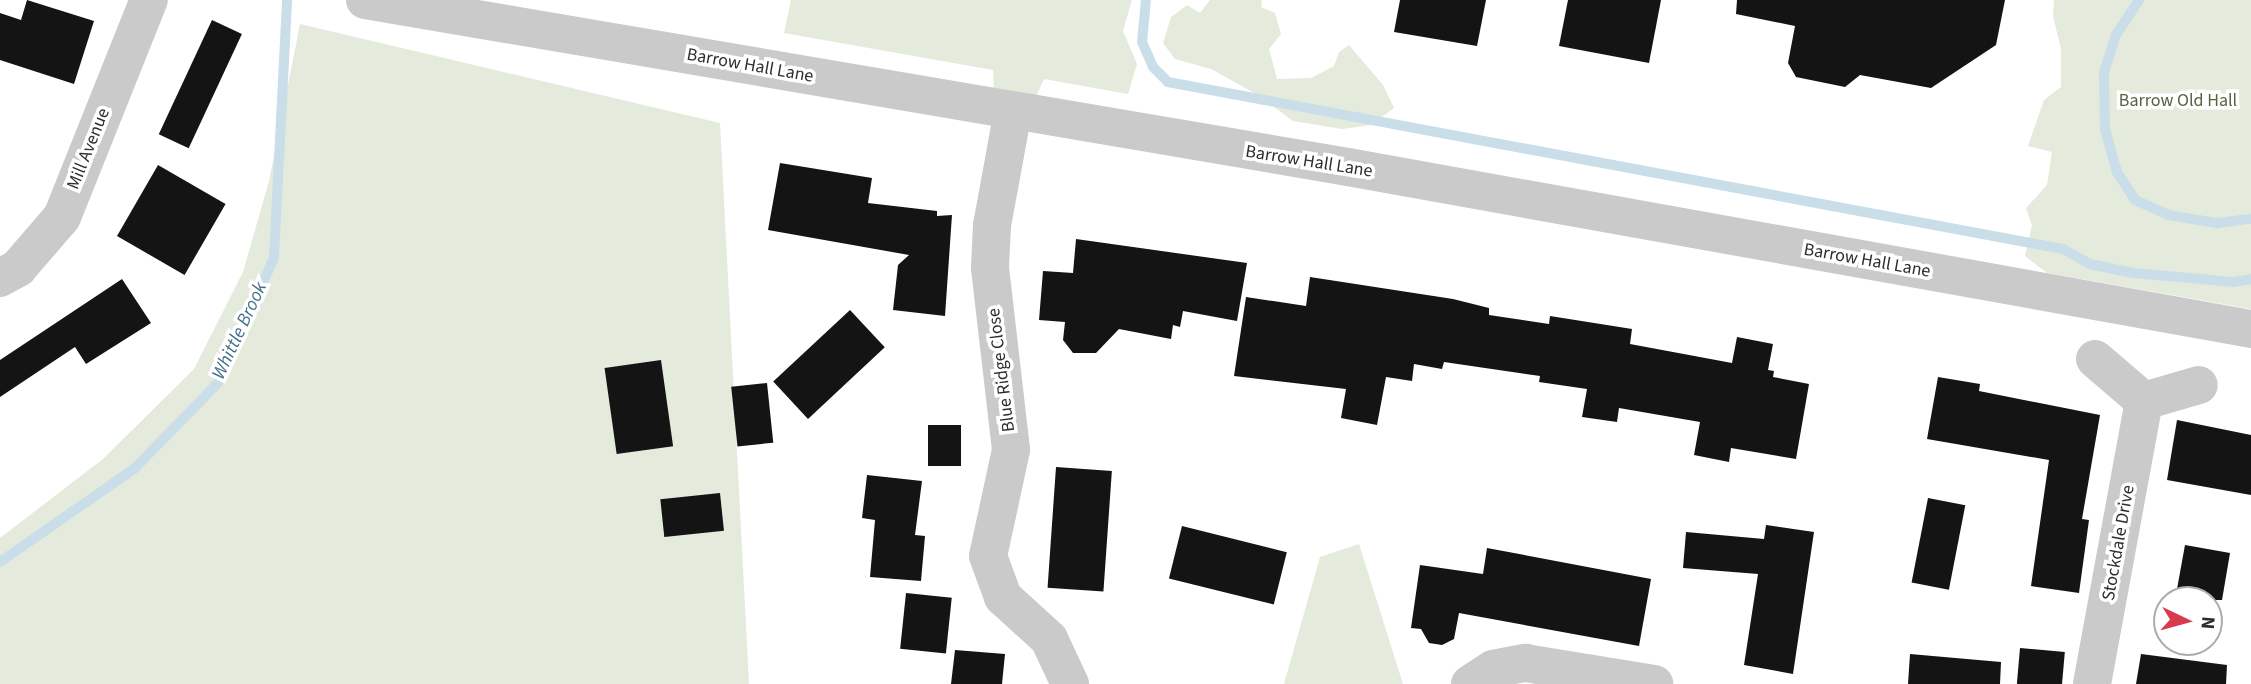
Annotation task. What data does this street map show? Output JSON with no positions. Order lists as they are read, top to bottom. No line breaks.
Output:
{"streets":{"street":["Barrow Hall Lane","Mill Avenue","Blue Ridge Close","Stockdale Drive"]},"crossings":[["Barrow Hall Lane","Blue Ridge Close"]],"water":["Whittle Brook"],"parks":["Barrow Old Hall"],"north":"right"}
